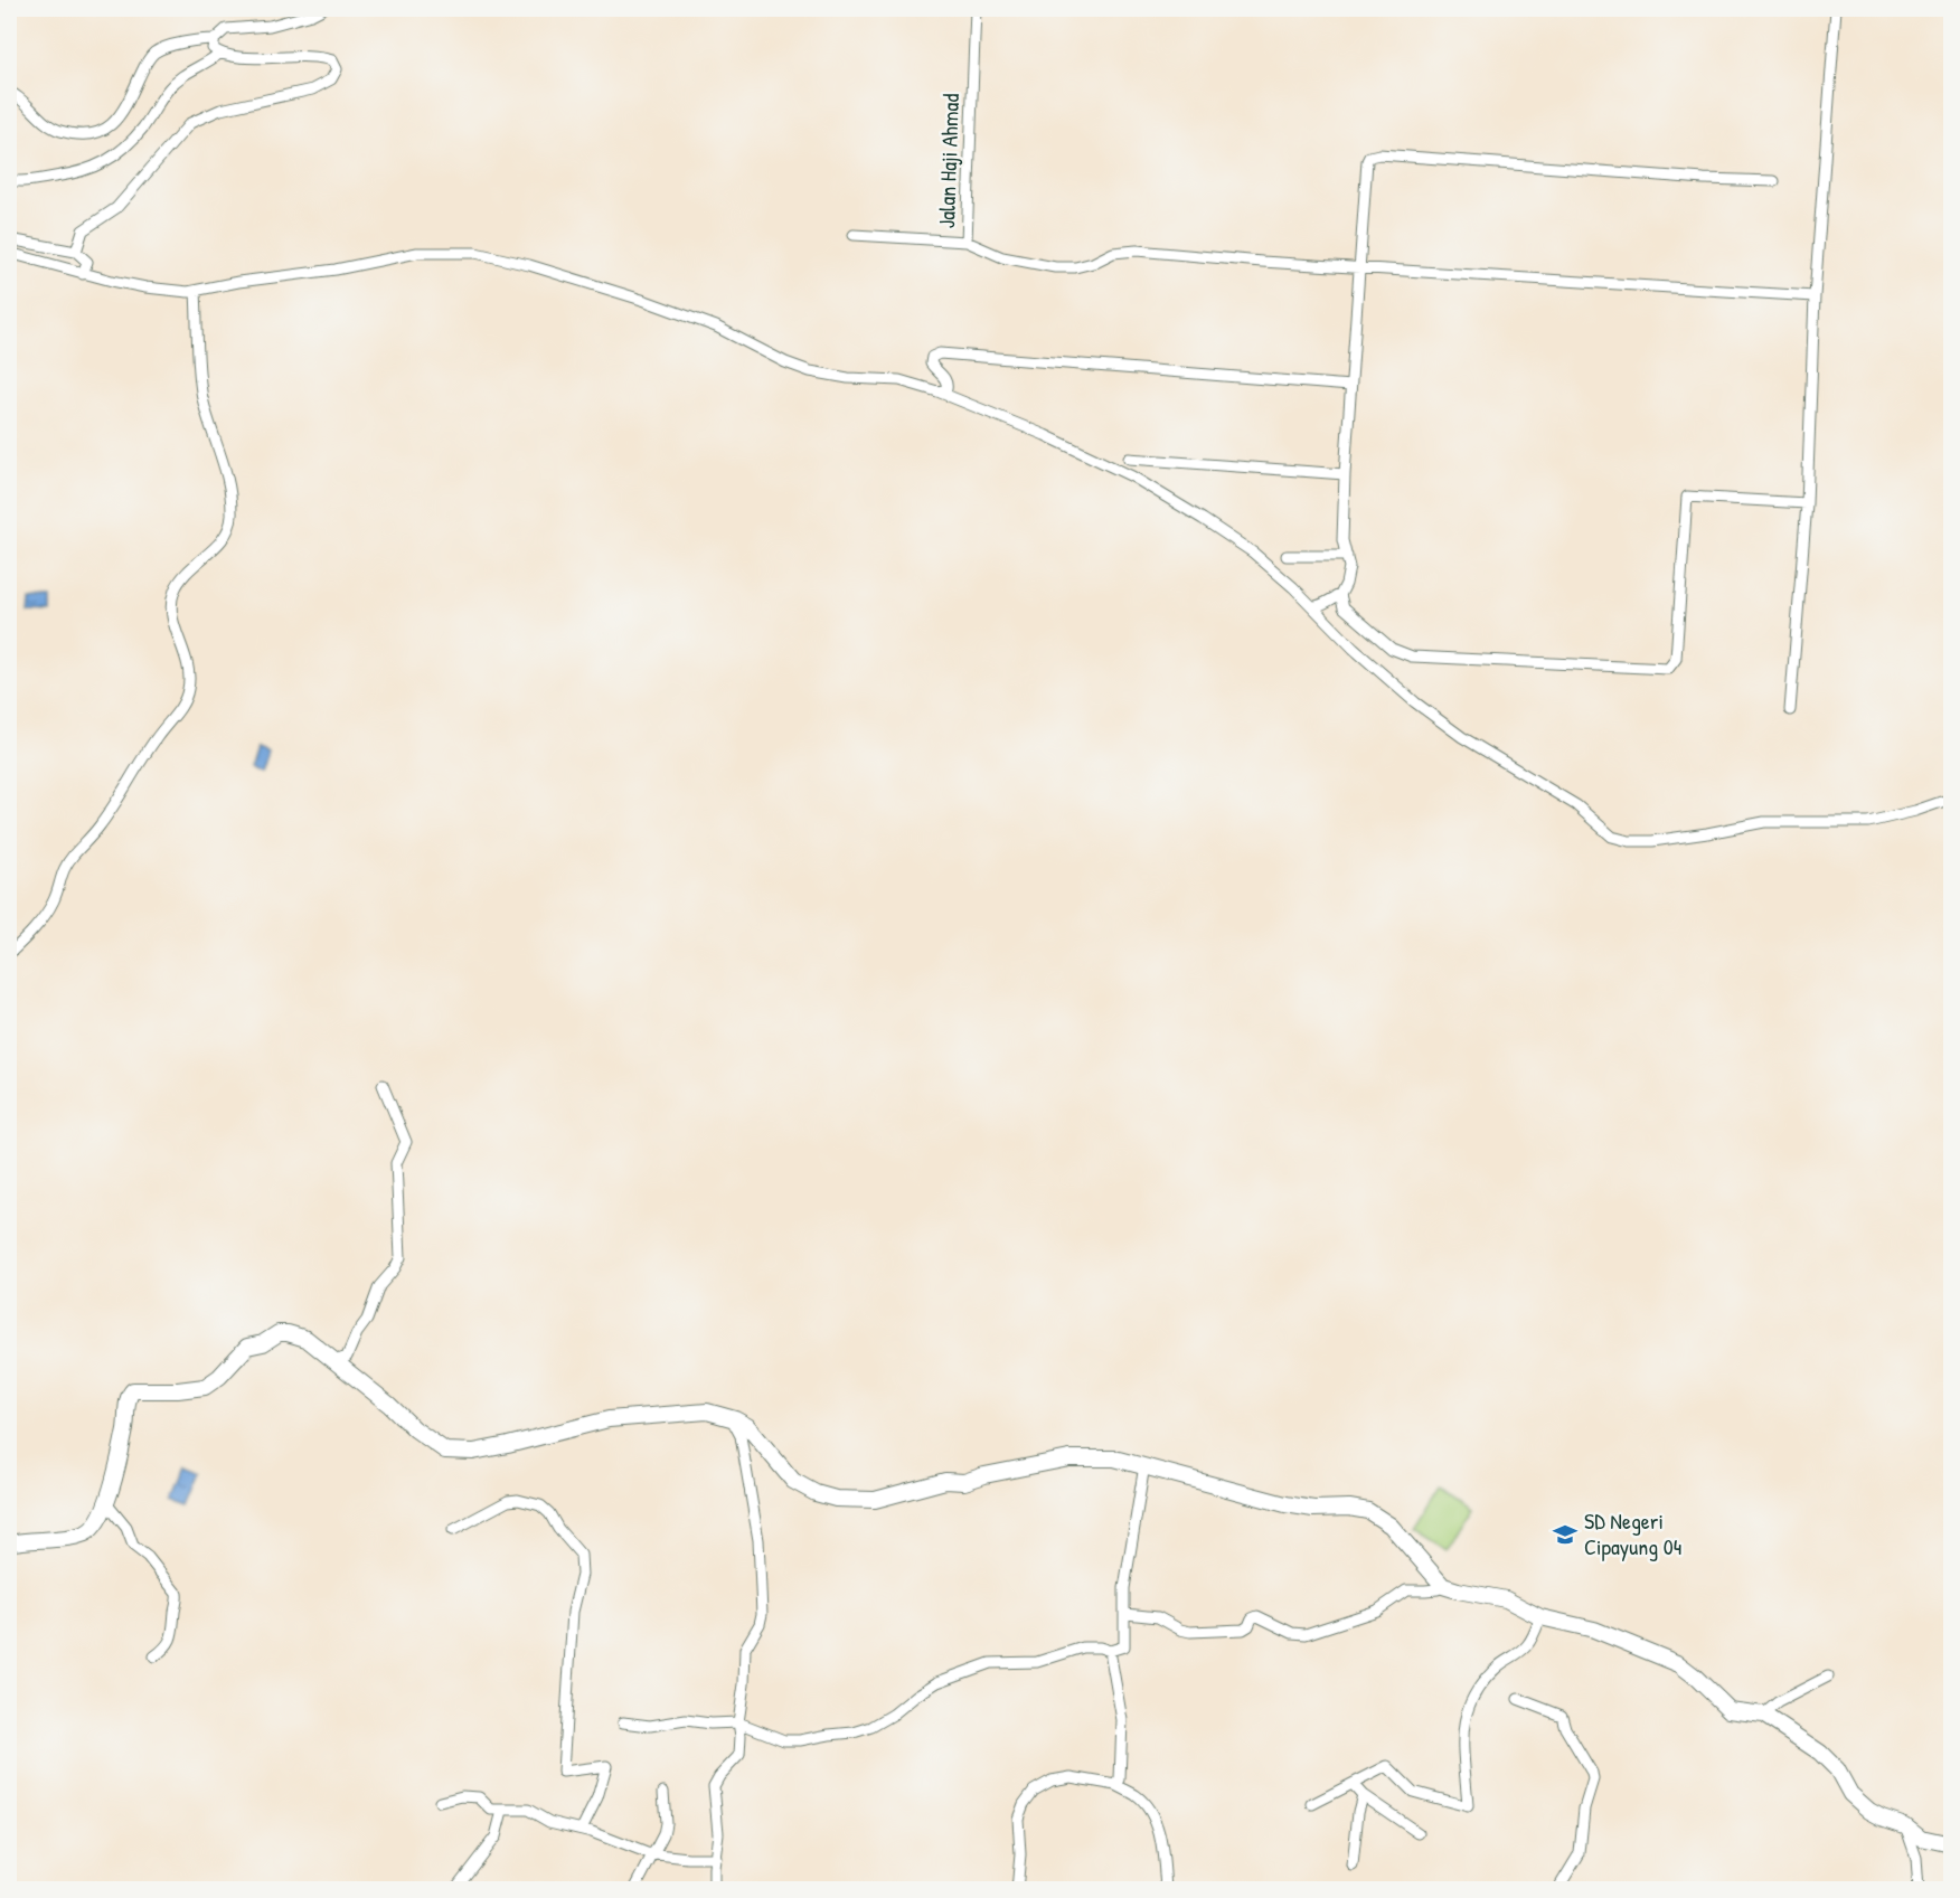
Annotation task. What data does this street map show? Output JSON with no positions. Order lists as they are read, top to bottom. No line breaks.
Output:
{"streets":{"street":["Jalan Haji Ahmad"]},"places":{"school or university":["SD Negeri Cipayung 04"]}}
